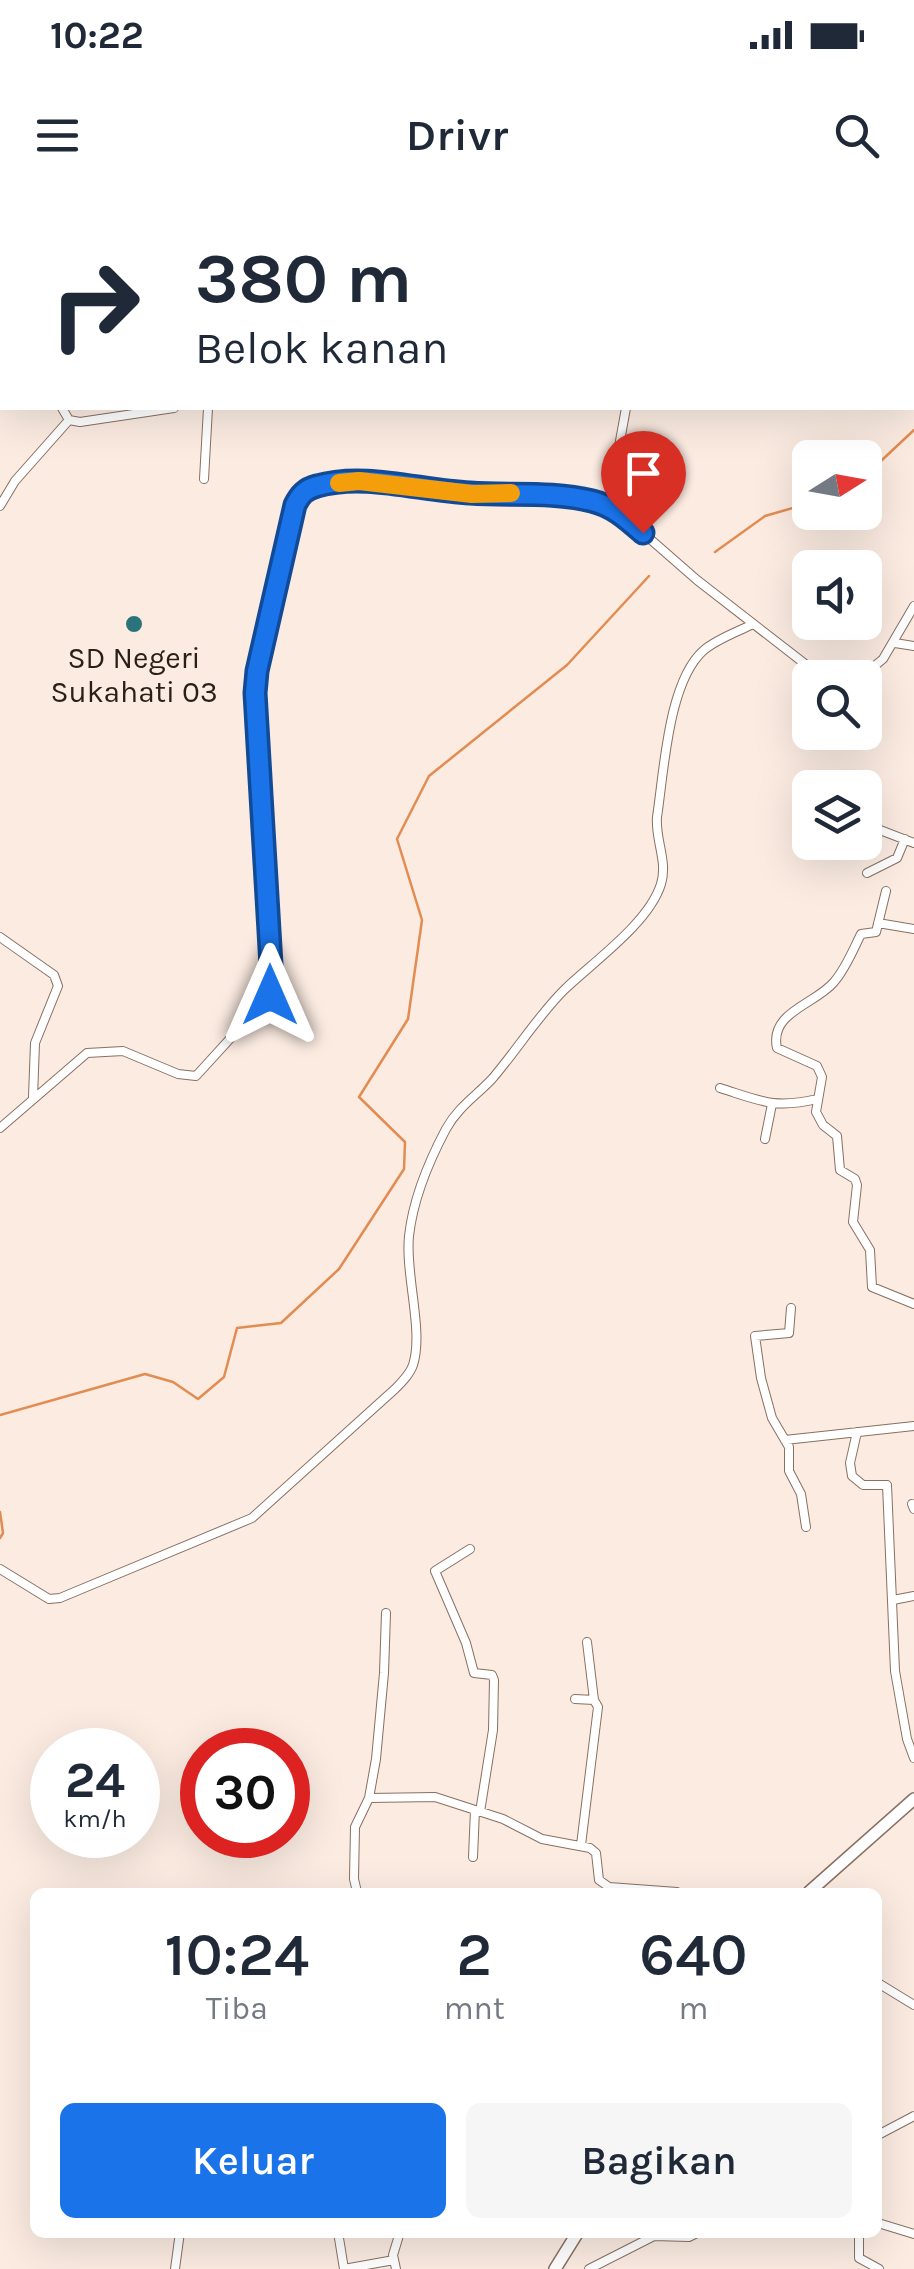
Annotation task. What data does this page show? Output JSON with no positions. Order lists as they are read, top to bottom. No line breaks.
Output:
{"places":["SD Negeri Sukahati 03"],"north":"right","page":{"status":"10:22","header":"Drivr","turn":["380 m","Belok kanan"],"speed":"24 km/h","limit":"30","eta":["10:24","Tiba","2","mnt","640","m"],"buttons":["Keluar","Bagikan"]}}
